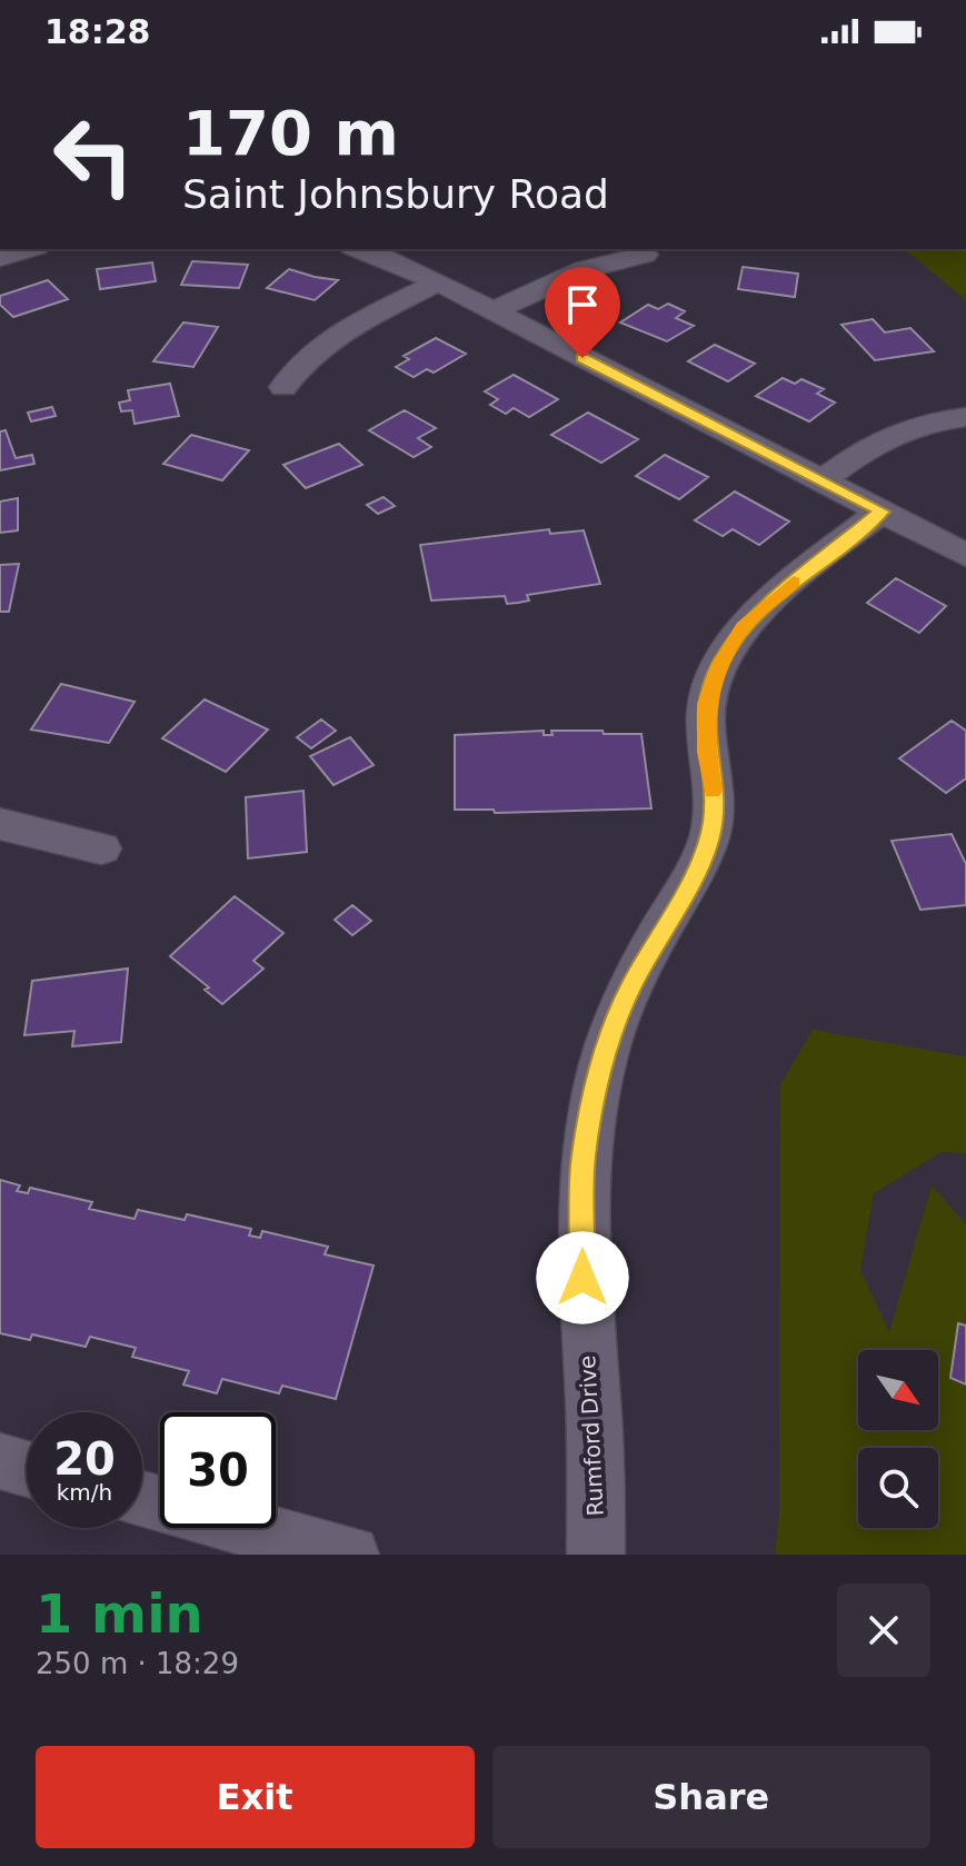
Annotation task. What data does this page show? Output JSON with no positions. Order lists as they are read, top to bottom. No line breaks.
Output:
{"streets":{"street":["Rumford Drive"]},"north":"bottom right","page":{"status":"18:28","turn":["170 m","Saint Johnsbury Road"],"speed":"20 km/h","limit":"30","heading":["1 min","250 m · 18:29"],"buttons":["Exit","Share"]}}
